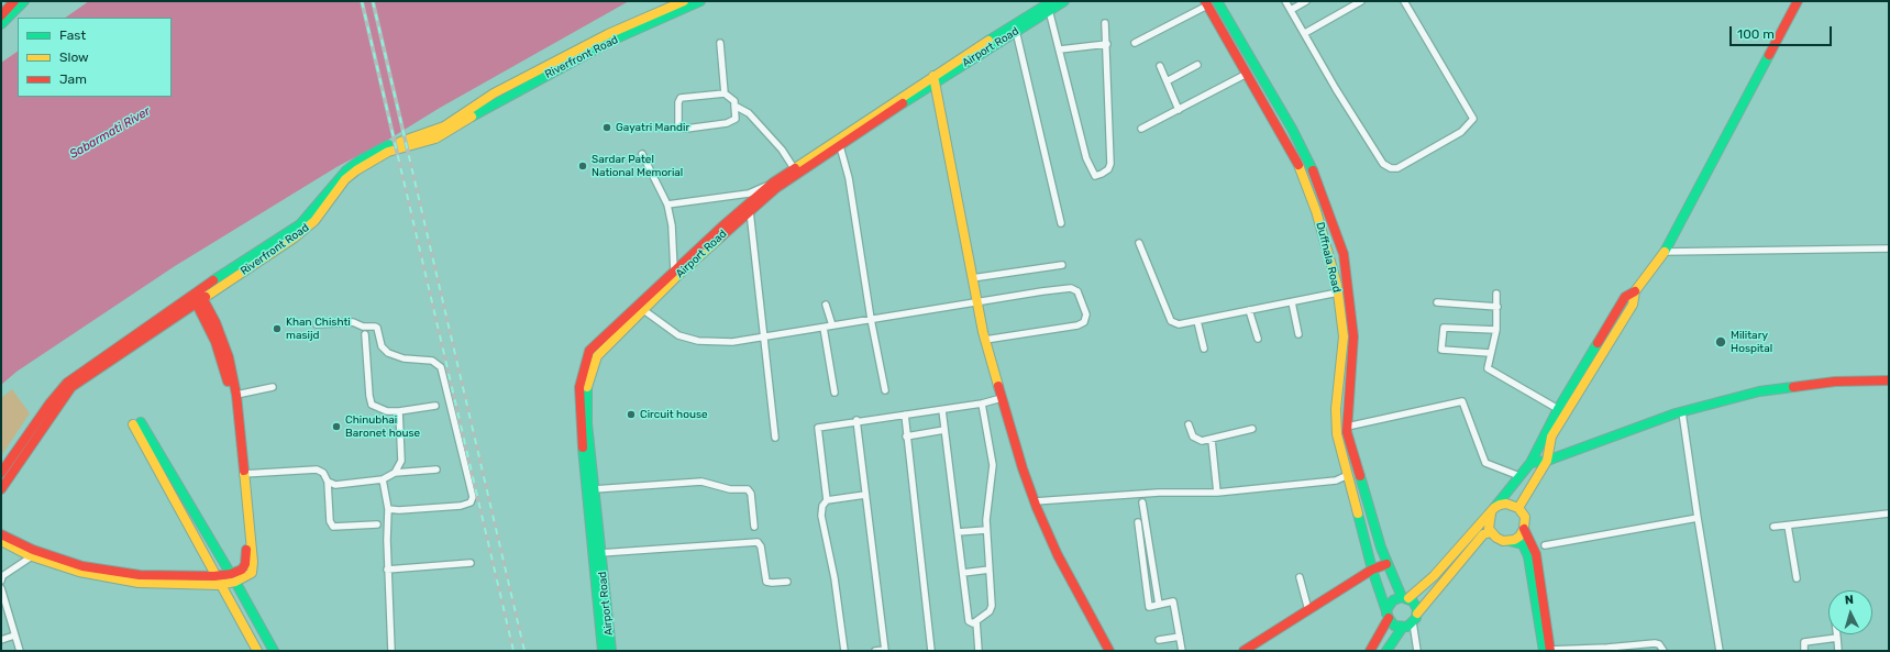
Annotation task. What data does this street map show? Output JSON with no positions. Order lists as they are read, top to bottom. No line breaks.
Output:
{"streets":{"main road":["Airport Road","Riverfront Road","Duffnala Road"]},"water":["Sabarmati River"],"places":["Gayatri Mandir","Sardar Patel National Memorial","Khan Chishti masijd","Military Hospital","Circuit house","Chinubhai Baronet house"],"legend":["Fast","Slow","Jam"],"scale_bar":"100 m","north":"top"}
